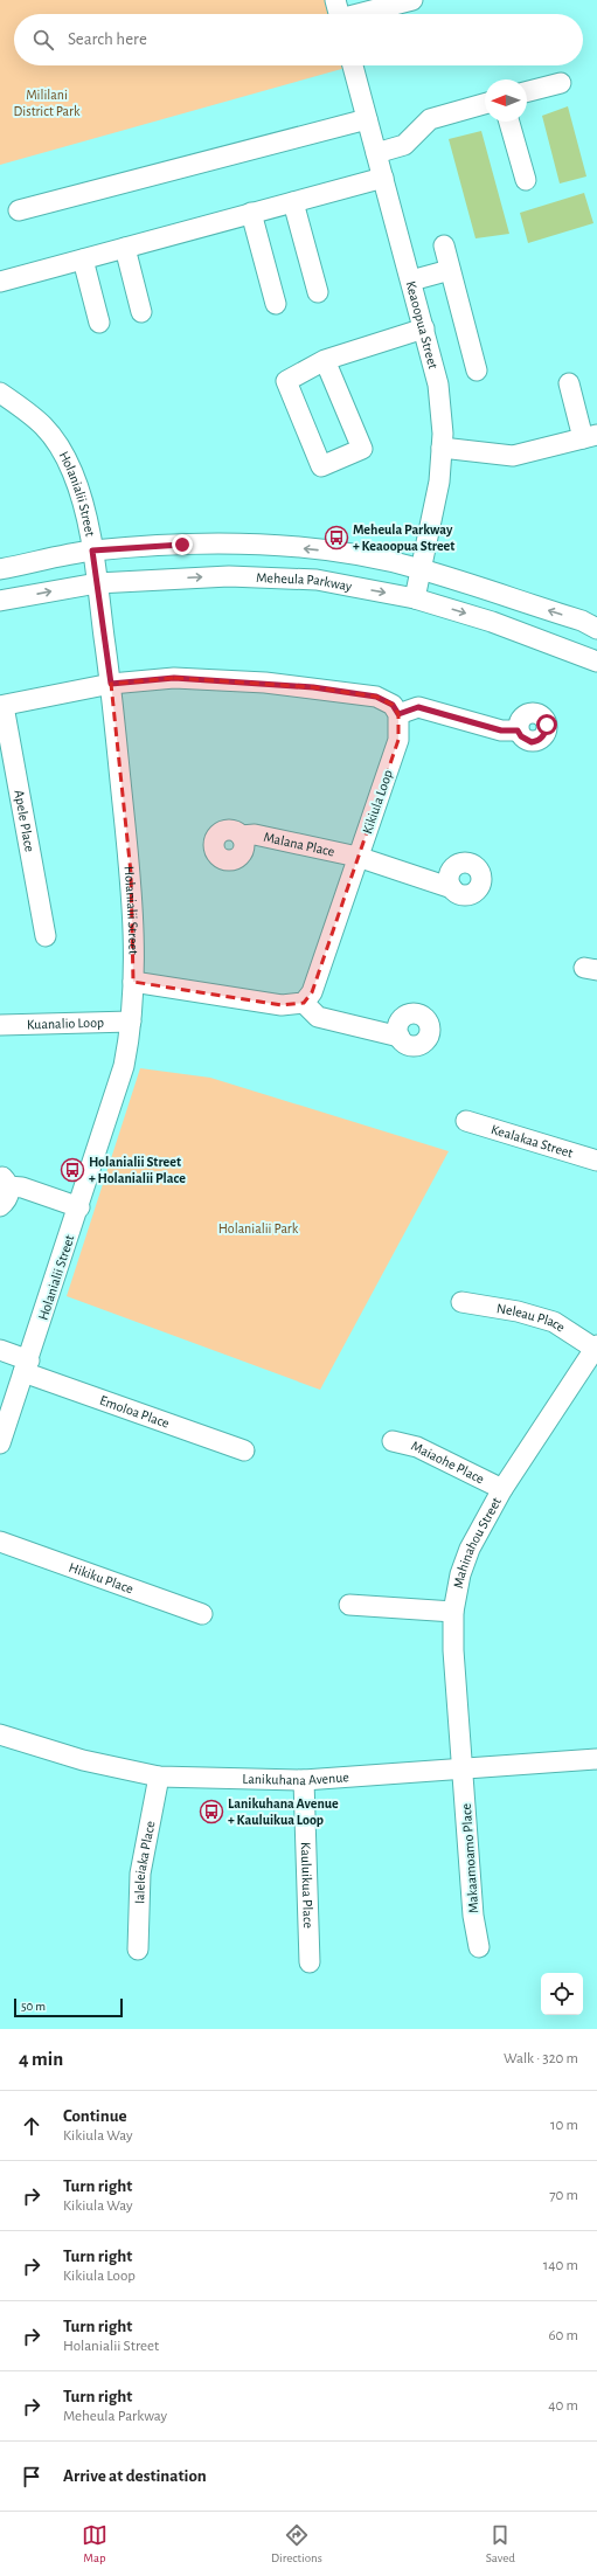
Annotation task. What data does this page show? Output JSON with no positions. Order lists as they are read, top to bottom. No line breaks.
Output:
{"streets":{"street":["Keaoopua Street","Holanialii Street","Meheula Parkway","Kikiula Loop","Apele Place","Malana Place","Kuanalio Loop","Kealakaa Street","Neleau Place","Emoloa Place","Maiaohe Place","Mahinahou Street","Hikiku Place","Lanikuhana Avenue","Makaamoamo Place","Ialeleiaka Place","Kauluikua Place"]},"crossings":[["Keaoopua Street","Meheula Parkway"],["Holanialii Street","Meheula Parkway"],["Holanialii Street","Kuanalio Loop"],["Holanialii Street","Emoloa Place"],["Kikiula Loop","Malana Place"],["Neleau Place","Mahinahou Street"],["Maiaohe Place","Mahinahou Street"],["Mahinahou Street","Lanikuhana Avenue"],["Mahinahou Street","Makaamoamo Place"],["Lanikuhana Avenue","Makaamoamo Place"],["Lanikuhana Avenue","Ialeleiaka Place"],["Lanikuhana Avenue","Kauluikua Place"]],"parks":["Mililani District Park","Holanialii Park"],"places":{"bus stop":["Meheula Parkway + Keaoopua Street","Holanialii Street + Holanialii Place","Lanikuhana Avenue + Kauluikua Loop"]},"scale_bar":"50 m","north":"left","page":{"search":"Search here","scale":"50 m","heading":["4 min","Walk · 320 m"],"list":[["Continue","Kikiula Way","10 m"],["Turn right","Kikiula Way","70 m"],["Turn right","Kikiula Loop","140 m"],["Turn right","Holanialii Street","60 m"],["Turn right","Meheula Parkway","40 m"],"Arrive at destination"],"nav":["Map","Directions","Saved"]}}
